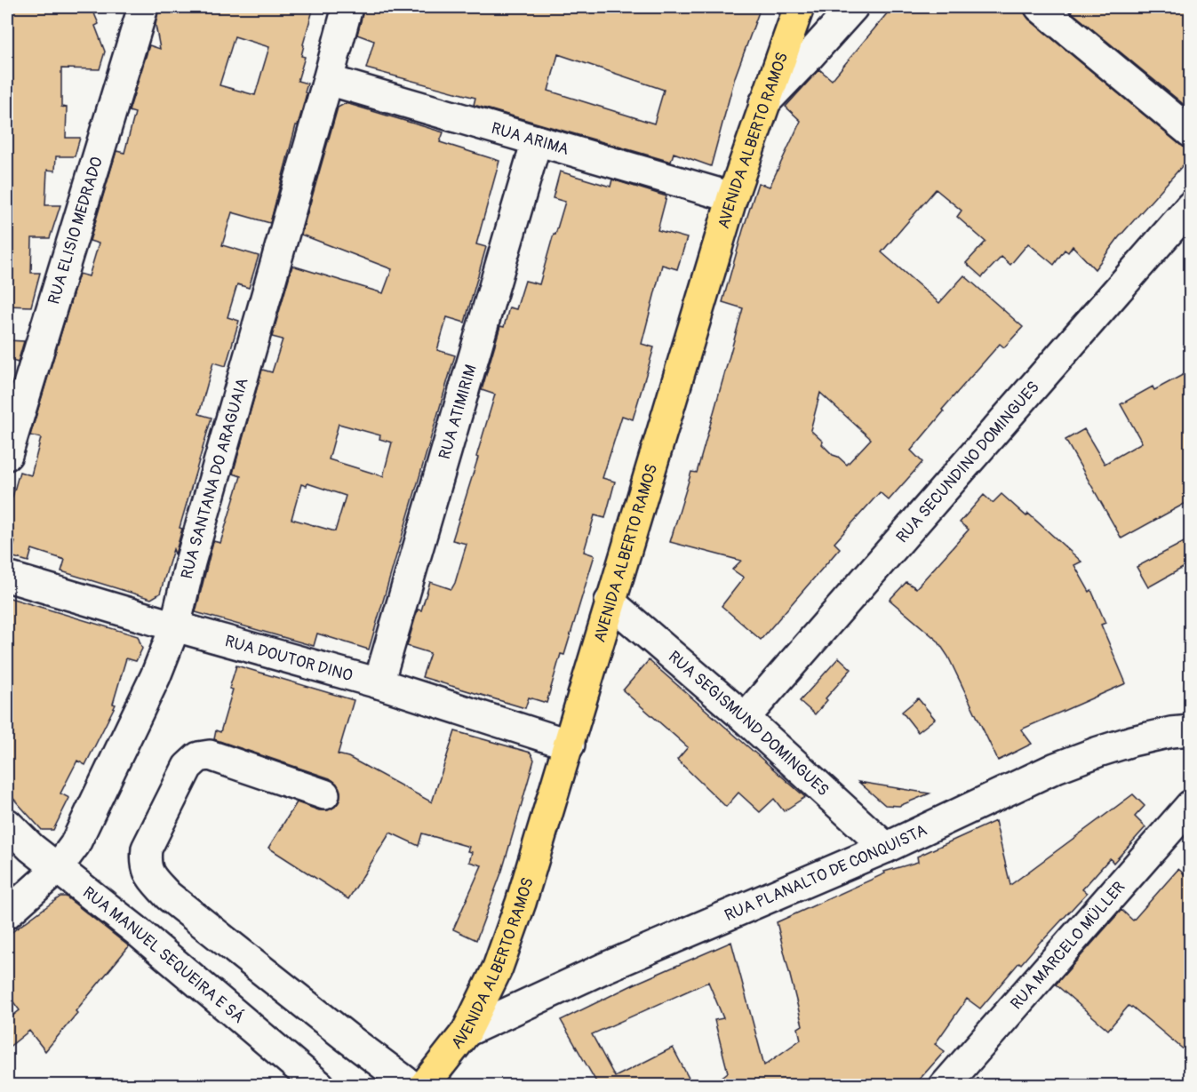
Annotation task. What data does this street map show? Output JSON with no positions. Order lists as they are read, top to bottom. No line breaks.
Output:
{"streets":{"main road":["AVENIDA ALBERTO RAMOS"],"street":["RUA ARIMA","RUA ELISIO MEDRADO","RUA ATIMIRIM","RUA SECUNDINO DOMINGUES","RUA SANTANA DO ARAGUAIA","RUA DOUTOR DINO","RUA SEGISMUND DOMINGUES","RUA PLANALTO DE CONQUISTA","RUA MARCELO MÜLLER","RUA MANUEL SEQUEIRA E SÁ"]},"crossings":[["RUA ARIMA","AVENIDA ALBERTO RAMOS"],["RUA ARIMA","RUA ATIMIRIM"],["RUA ARIMA","RUA SANTANA DO ARAGUAIA"],["AVENIDA ALBERTO RAMOS","RUA DOUTOR DINO"],["AVENIDA ALBERTO RAMOS","RUA SEGISMUND DOMINGUES"],["AVENIDA ALBERTO RAMOS","RUA PLANALTO DE CONQUISTA"],["RUA ATIMIRIM","RUA DOUTOR DINO"],["RUA SECUNDINO DOMINGUES","RUA SEGISMUND DOMINGUES"],["RUA SANTANA DO ARAGUAIA","RUA DOUTOR DINO"],["RUA SANTANA DO ARAGUAIA","RUA MANUEL SEQUEIRA E SÁ"],["RUA SEGISMUND DOMINGUES","RUA PLANALTO DE CONQUISTA"]]}
